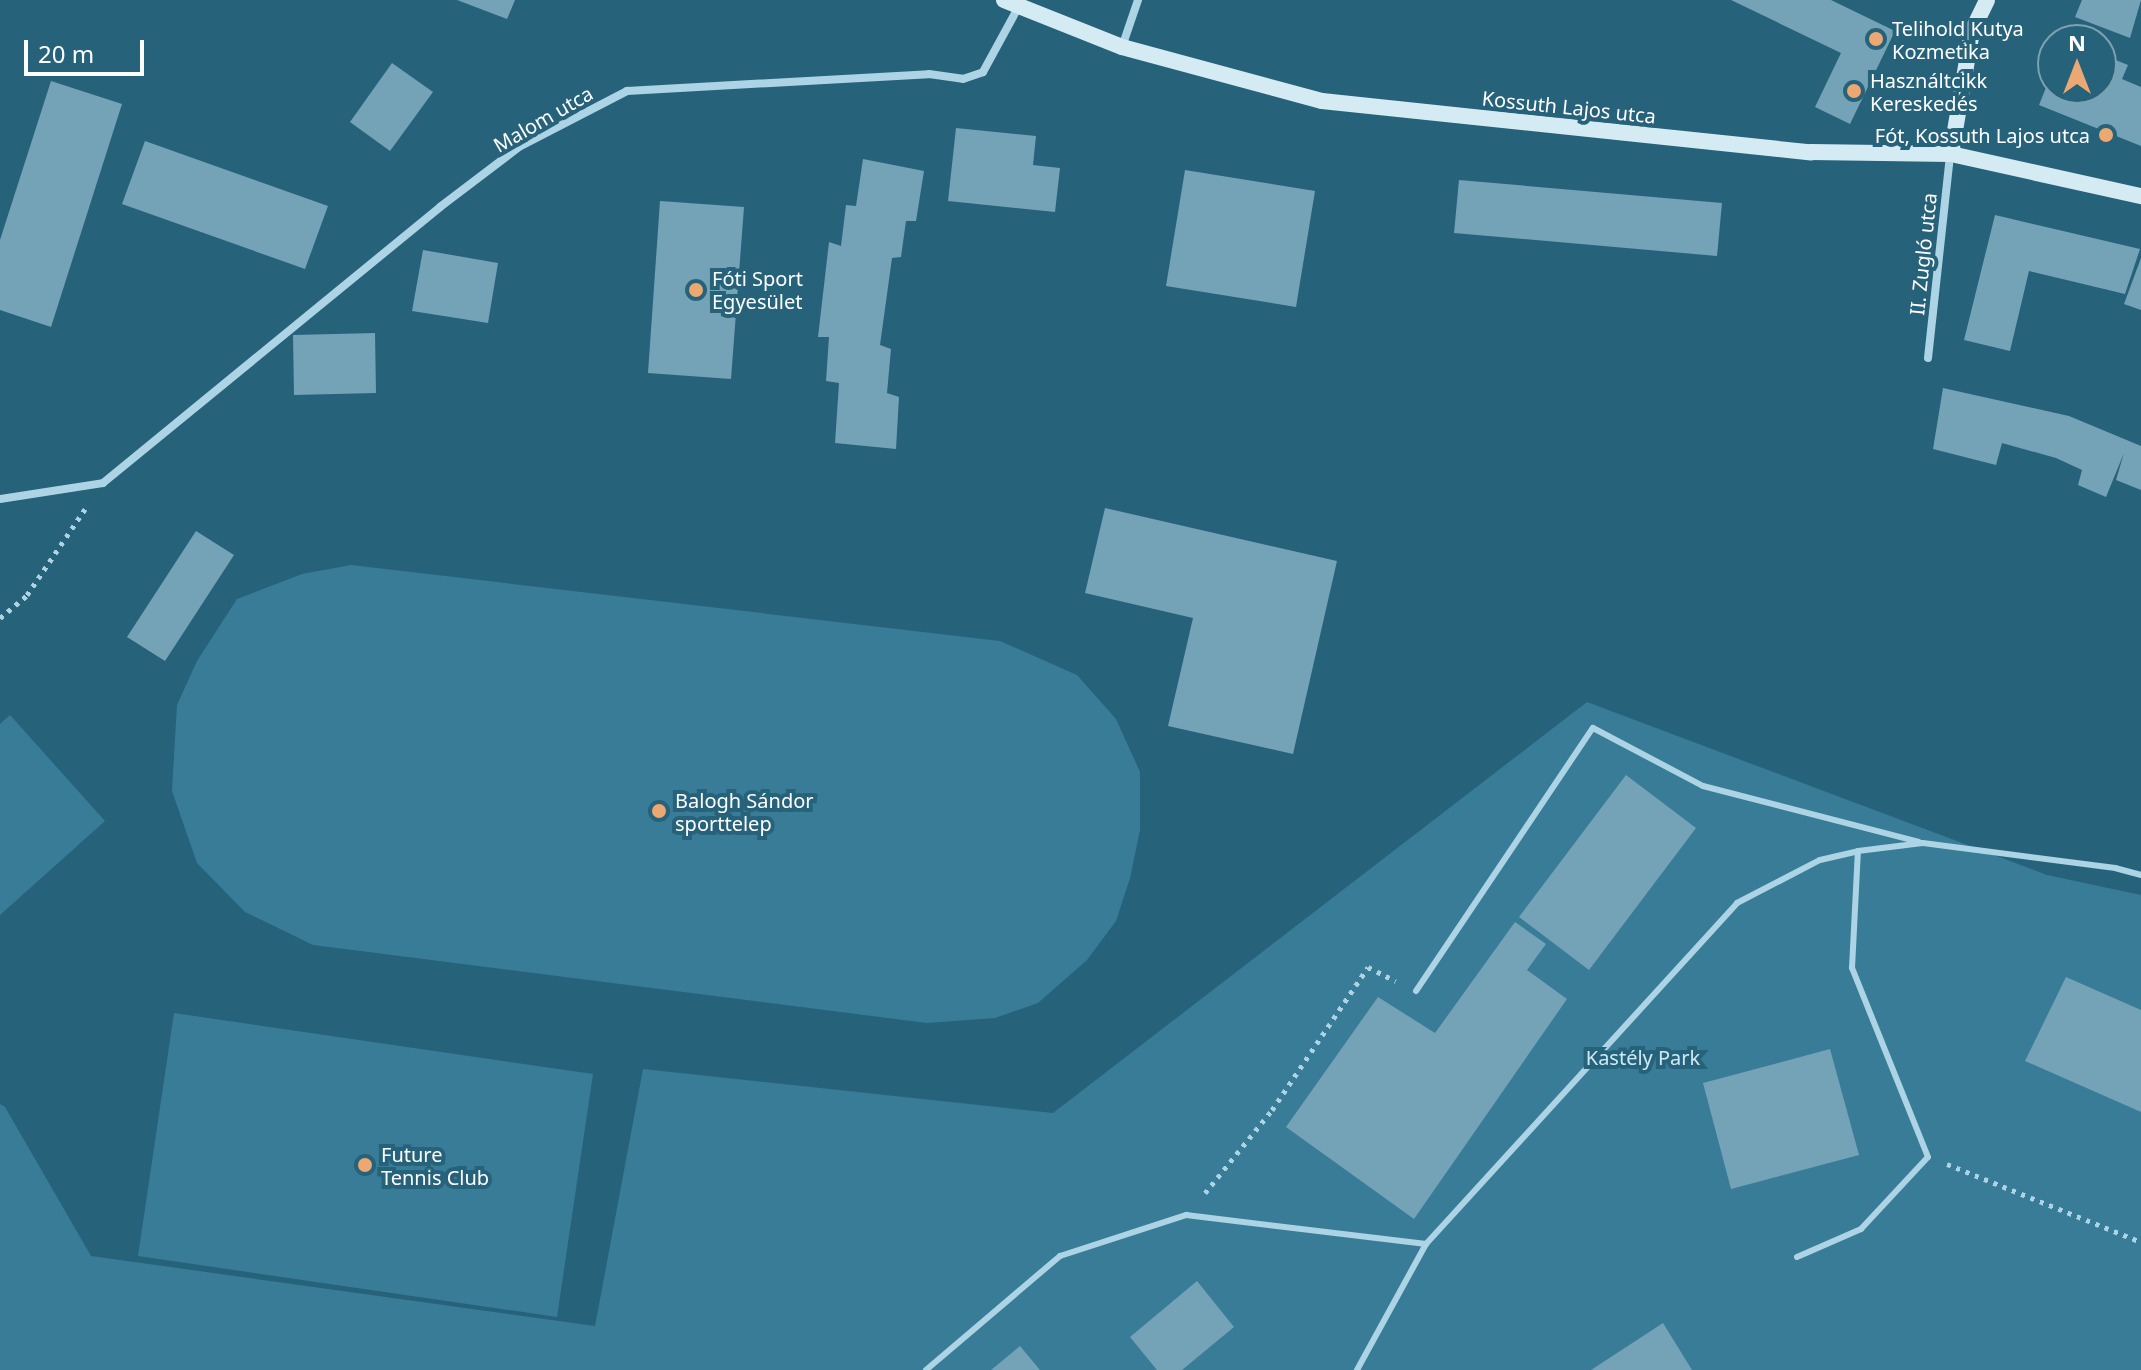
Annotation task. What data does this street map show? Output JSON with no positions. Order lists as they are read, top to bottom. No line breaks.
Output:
{"streets":{"main road":["Kossuth Lajos utca"],"street":["Malom utca","II. Zugló utca"]},"crossings":[["Kossuth Lajos utca","Malom utca"],["Kossuth Lajos utca","II. Zugló utca"]],"parks":["Kastély Park"],"places":["Telihold Kutya Kozmetika","Használtcikk Kereskedés","Fót, Kossuth Lajos utca","Fóti Sport Egyesület","Balogh Sándor sporttelep","Future Tennis Club"],"scale_bar":"20 m","north":"top"}
